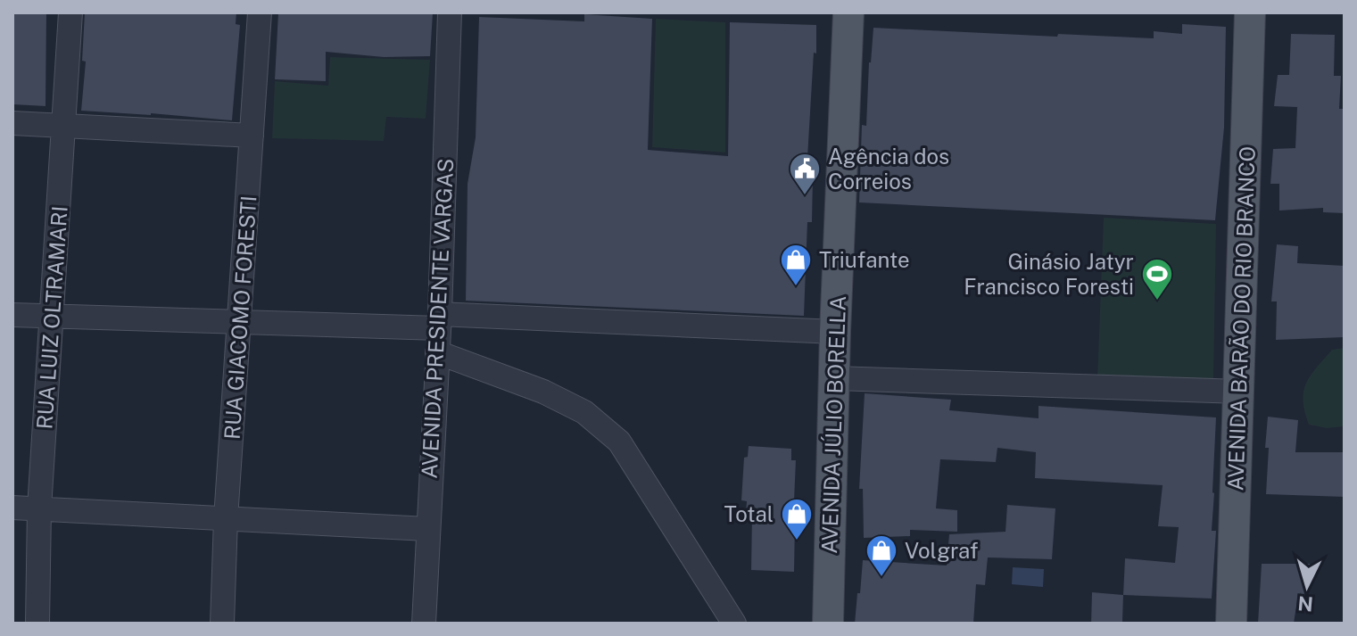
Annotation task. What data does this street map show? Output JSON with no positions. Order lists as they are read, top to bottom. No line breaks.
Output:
{"streets":{"main road":["AVENIDA BARÃO DO RIO BRANCO","AVENIDA JÚLIO BORELLA"],"street":["RUA LUIZ OLTRAMARI","RUA GIACOMO FORESTI","AVENIDA PRESIDENTE VARGAS"]},"places":{"public building":["Agência dos Correios"],"shop":["Triufante","Total","Volgraf"],"sports":["Ginásio Jatyr Francisco Foresti"]},"north":"bottom"}
